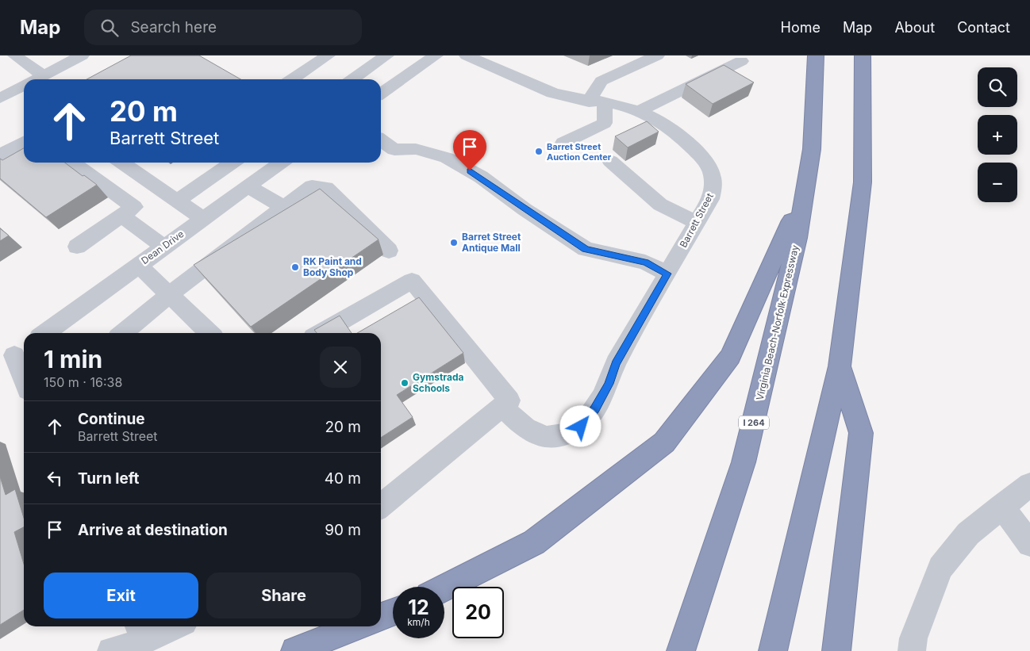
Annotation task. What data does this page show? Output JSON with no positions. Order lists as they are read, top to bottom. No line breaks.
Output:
{"streets":{"highway":["Virginia Beach-Norfolk Expressway","I 264"],"street":["Barrett Street","Dean Drive"]},"places":["Barret Street Auction Center","Barret Street Antique Mall","RK Paint and Body Shop","Gymstrada Schools"],"page":{"header":"Map","search":"Search here","nav":["Home","Map","About","Contact"],"map_buttons":["+","−"],"turn":["20 m","Barrett Street"],"heading":["1 min","150 m · 16:38"],"list":[{"name":"Continue","note":"Barrett Street","value":"20 m"},{"name":"Turn left","value":"40 m"},{"name":"Arrive at destination","value":"90 m"}],"buttons":["Exit","Share"],"speed":"12 km/h","limit":"20"}}
